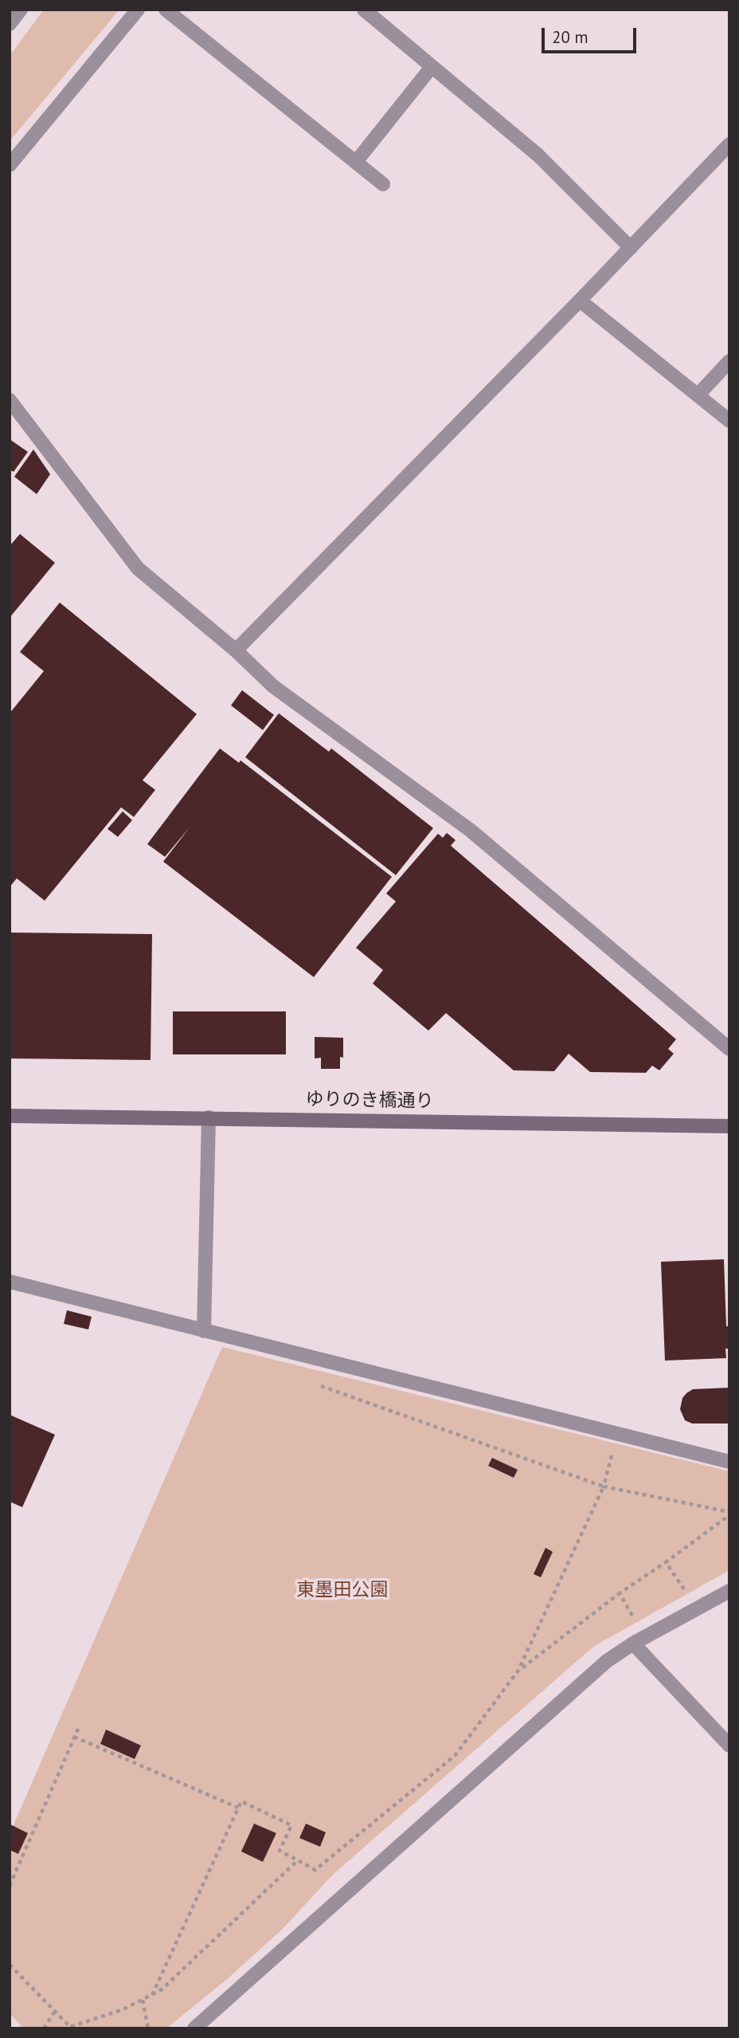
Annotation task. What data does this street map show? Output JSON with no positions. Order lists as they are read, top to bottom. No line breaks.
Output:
{"streets":{"main road":["ゆりのき橋通り"]},"parks":["東墨田公園"],"scale_bar":"20 m"}
